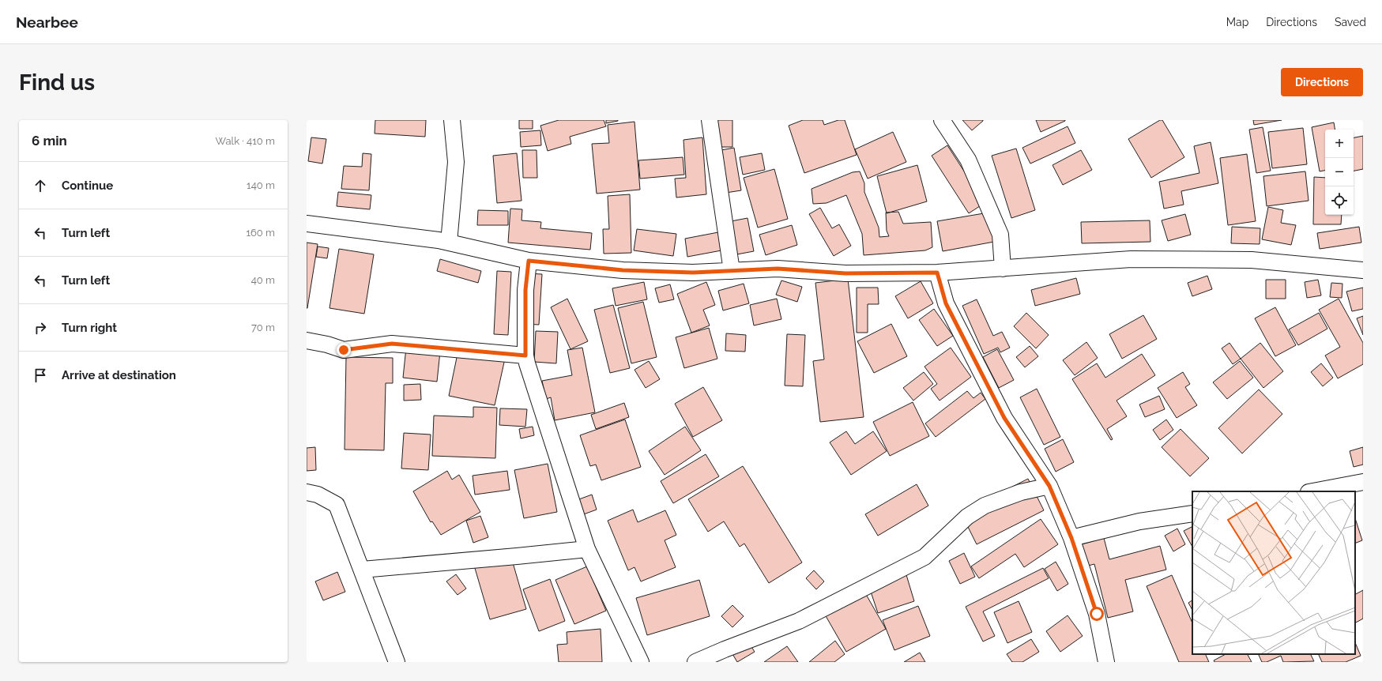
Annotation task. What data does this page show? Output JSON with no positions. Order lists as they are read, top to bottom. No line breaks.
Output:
{"page":{"header":"Nearbee","nav":["Map","Directions","Saved"],"buttons":"Directions","title":"Find us","heading":["6 min","Walk · 410 m"],"map_buttons":["+","−"],"list":[["Continue","140 m"],["Turn left","160 m"],["Turn left","40 m"],["Turn right","70 m"],"Arrive at destination"]}}
